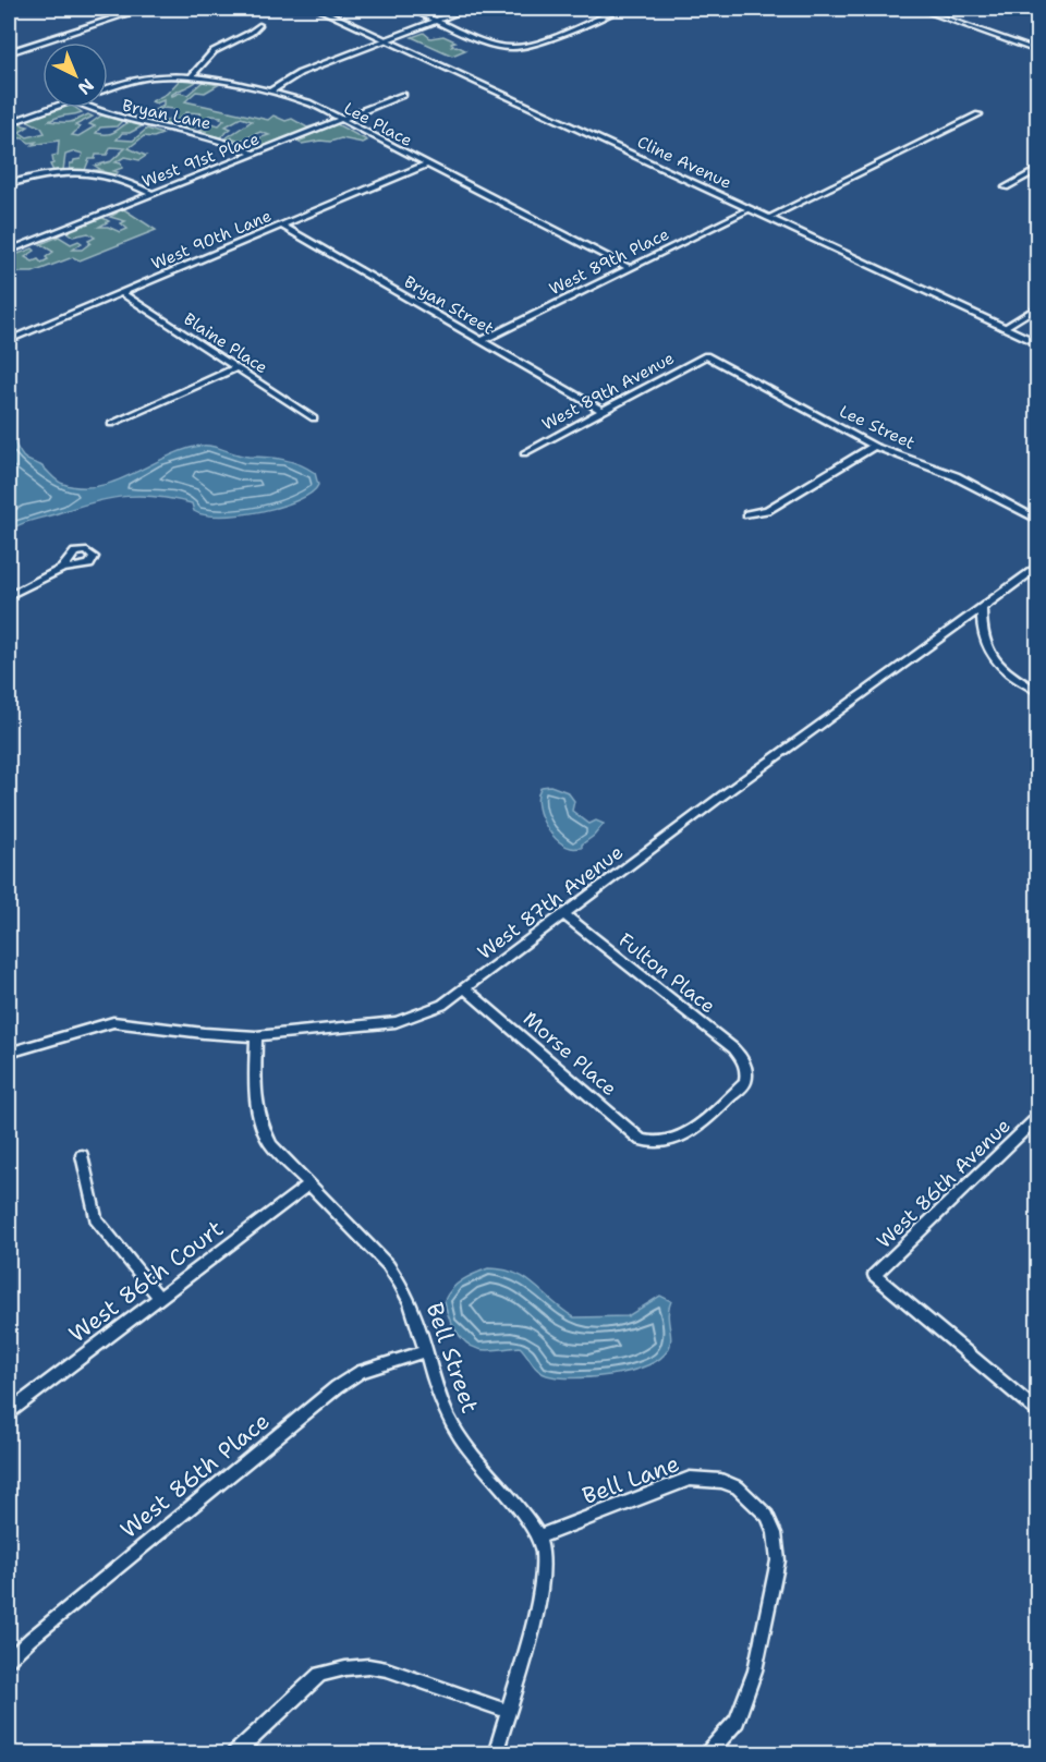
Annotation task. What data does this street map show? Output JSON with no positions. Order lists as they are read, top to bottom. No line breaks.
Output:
{"streets":{"street":["Bryan Lane","Lee Place","West 91st Place","Cline Avenue","West 90th Lane","West 89th Place","Bryan Street","Blaine Place","West 89th Avenue","Lee Street","West 87th Avenue","Fulton Place","Morse Place","West 86th Avenue","West 86th Court","Bell Street","West 86th Place","Bell Lane"]},"crossings":[["Bryan Lane","West 91st Place"],["Lee Place","West 91st Place"],["Lee Place","West 90th Lane"],["Lee Place","West 89th Place"],["Cline Avenue","West 89th Place"],["West 90th Lane","Bryan Street"],["West 90th Lane","Blaine Place"],["West 89th Place","Bryan Street"],["Bryan Street","West 89th Avenue"],["West 89th Avenue","Lee Street"],["West 87th Avenue","Fulton Place"],["West 87th Avenue","Morse Place"],["West 87th Avenue","Bell Street"],["Fulton Place","Morse Place"],["West 86th Court","Bell Street"],["Bell Street","West 86th Place"],["Bell Street","Bell Lane"]],"north":"bottom right"}
